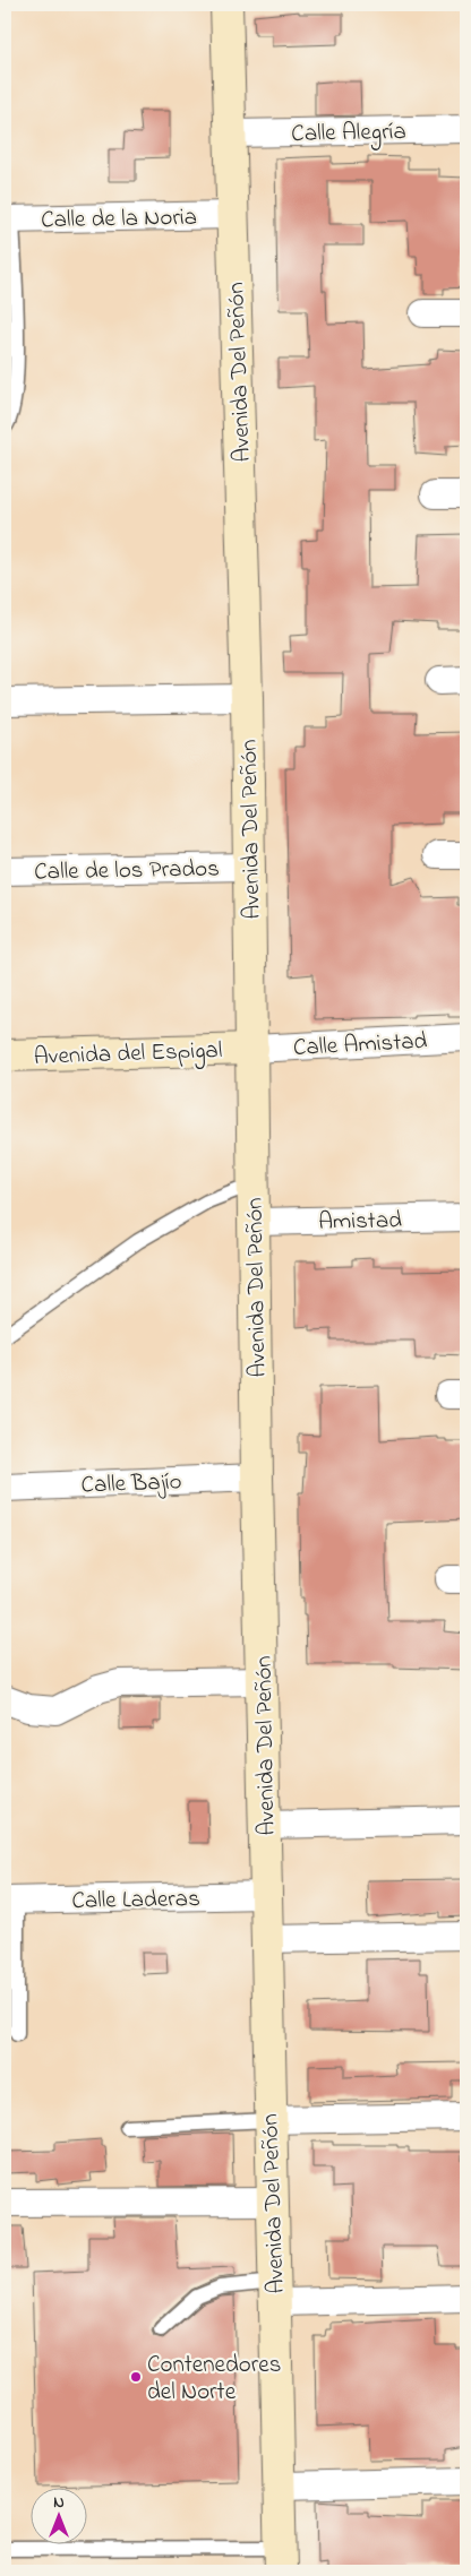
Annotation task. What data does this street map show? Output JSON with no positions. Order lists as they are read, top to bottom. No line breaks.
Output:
{"streets":{"street":["Calle Alegría","Calle de la Noria","Avenida Del Peñón","Calle de los Prados","Calle Amistad","Avenida del Espigal","Amistad","Calle Bajío","Calle Laderas"]},"crossings":[["Calle Alegría","Avenida Del Peñón"],["Calle de la Noria","Avenida Del Peñón"],["Avenida Del Peñón","Calle de los Prados"],["Avenida Del Peñón","Calle Amistad"],["Avenida Del Peñón","Avenida del Espigal"],["Avenida Del Peñón","Amistad"],["Avenida Del Peñón","Calle Bajío"],["Avenida Del Peñón","Calle Laderas"],["Calle Amistad","Avenida del Espigal"]],"places":["Contenedores del Norte"],"north":"top"}
